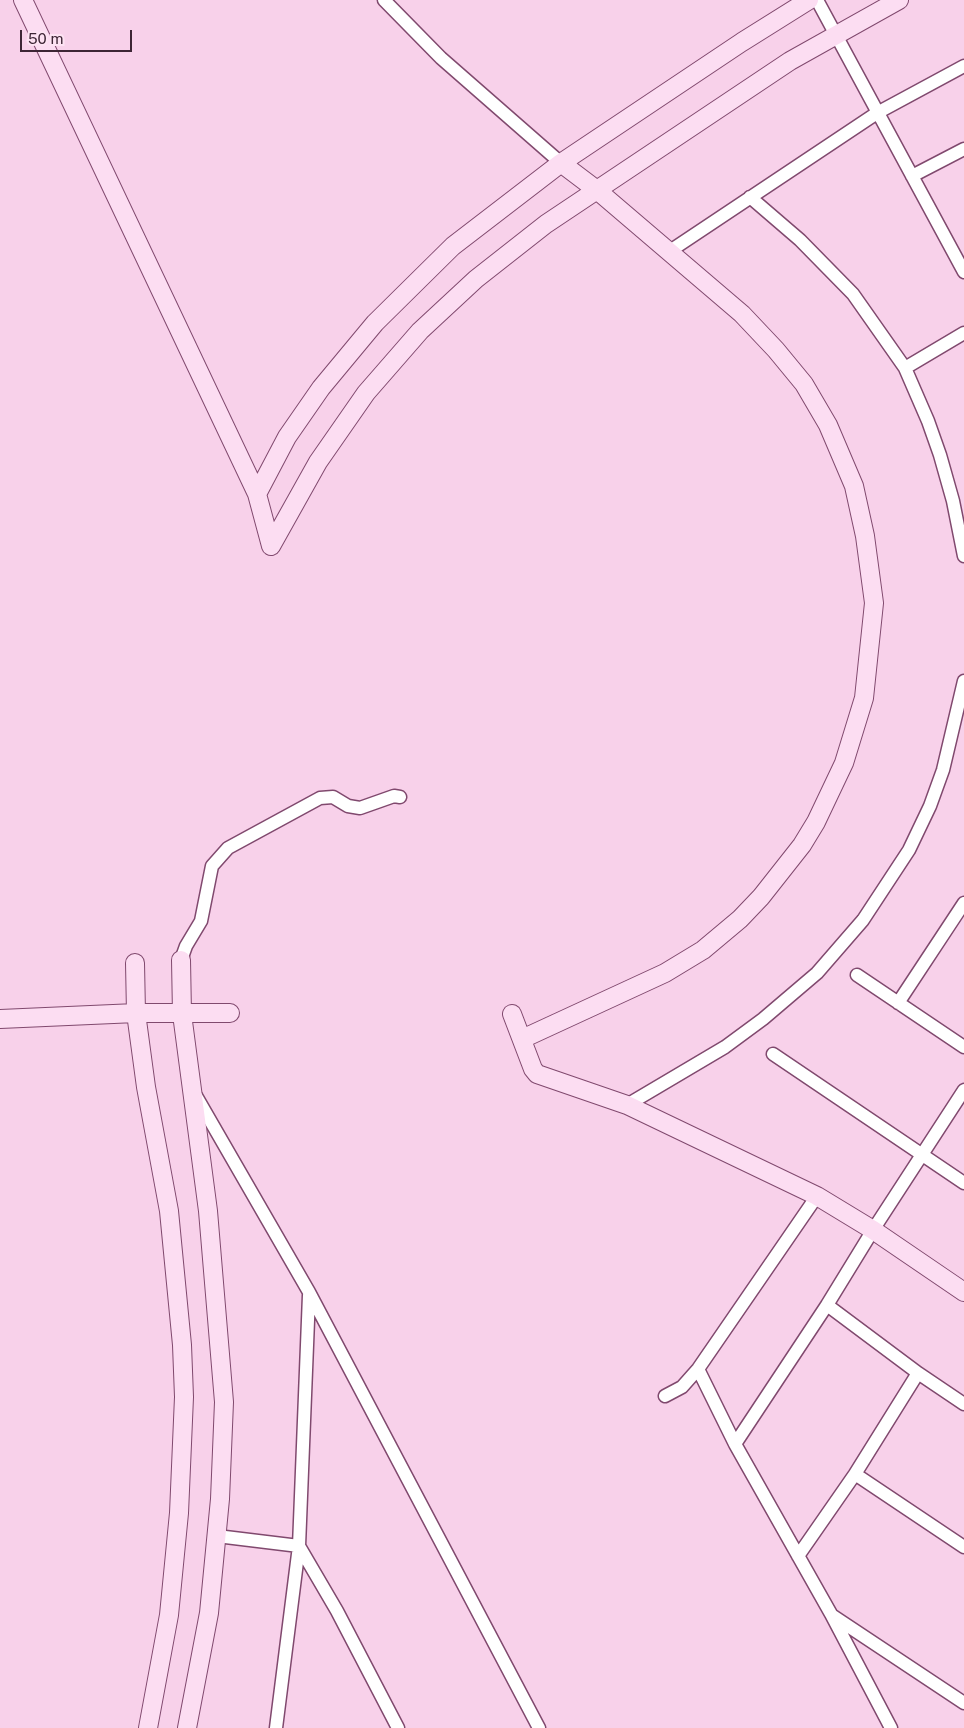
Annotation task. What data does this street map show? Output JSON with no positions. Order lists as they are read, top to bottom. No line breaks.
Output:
{"scale_bar":"50 m"}
